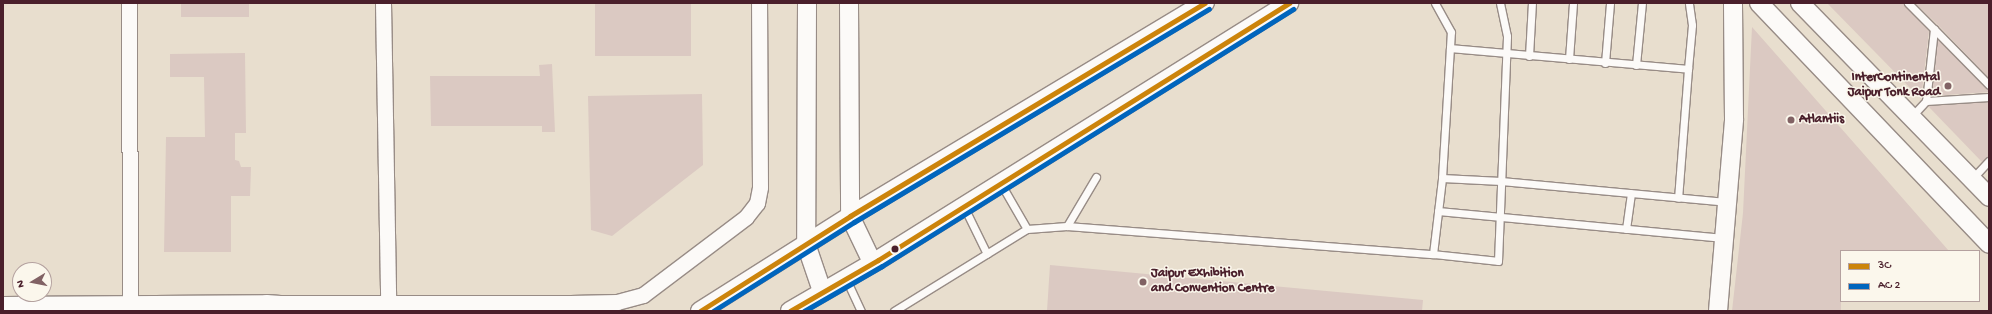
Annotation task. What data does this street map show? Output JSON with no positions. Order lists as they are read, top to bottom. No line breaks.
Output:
{"places":["InterContinental Jaipur Tonk Road","Atlantiis","Jaipur Exhibition and Convention Centre"],"lines":["transit line 3C"],"legend":["3C","AC 2"],"north":"left"}
